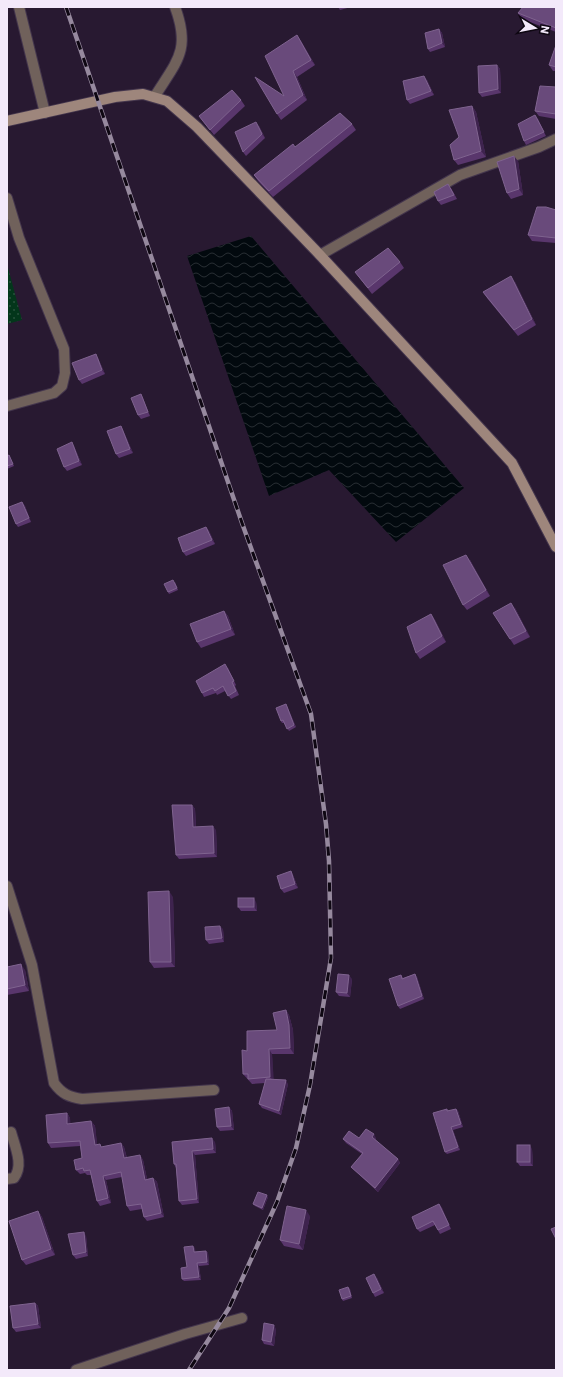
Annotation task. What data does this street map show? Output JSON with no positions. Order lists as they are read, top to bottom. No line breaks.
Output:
{"north":"right"}
